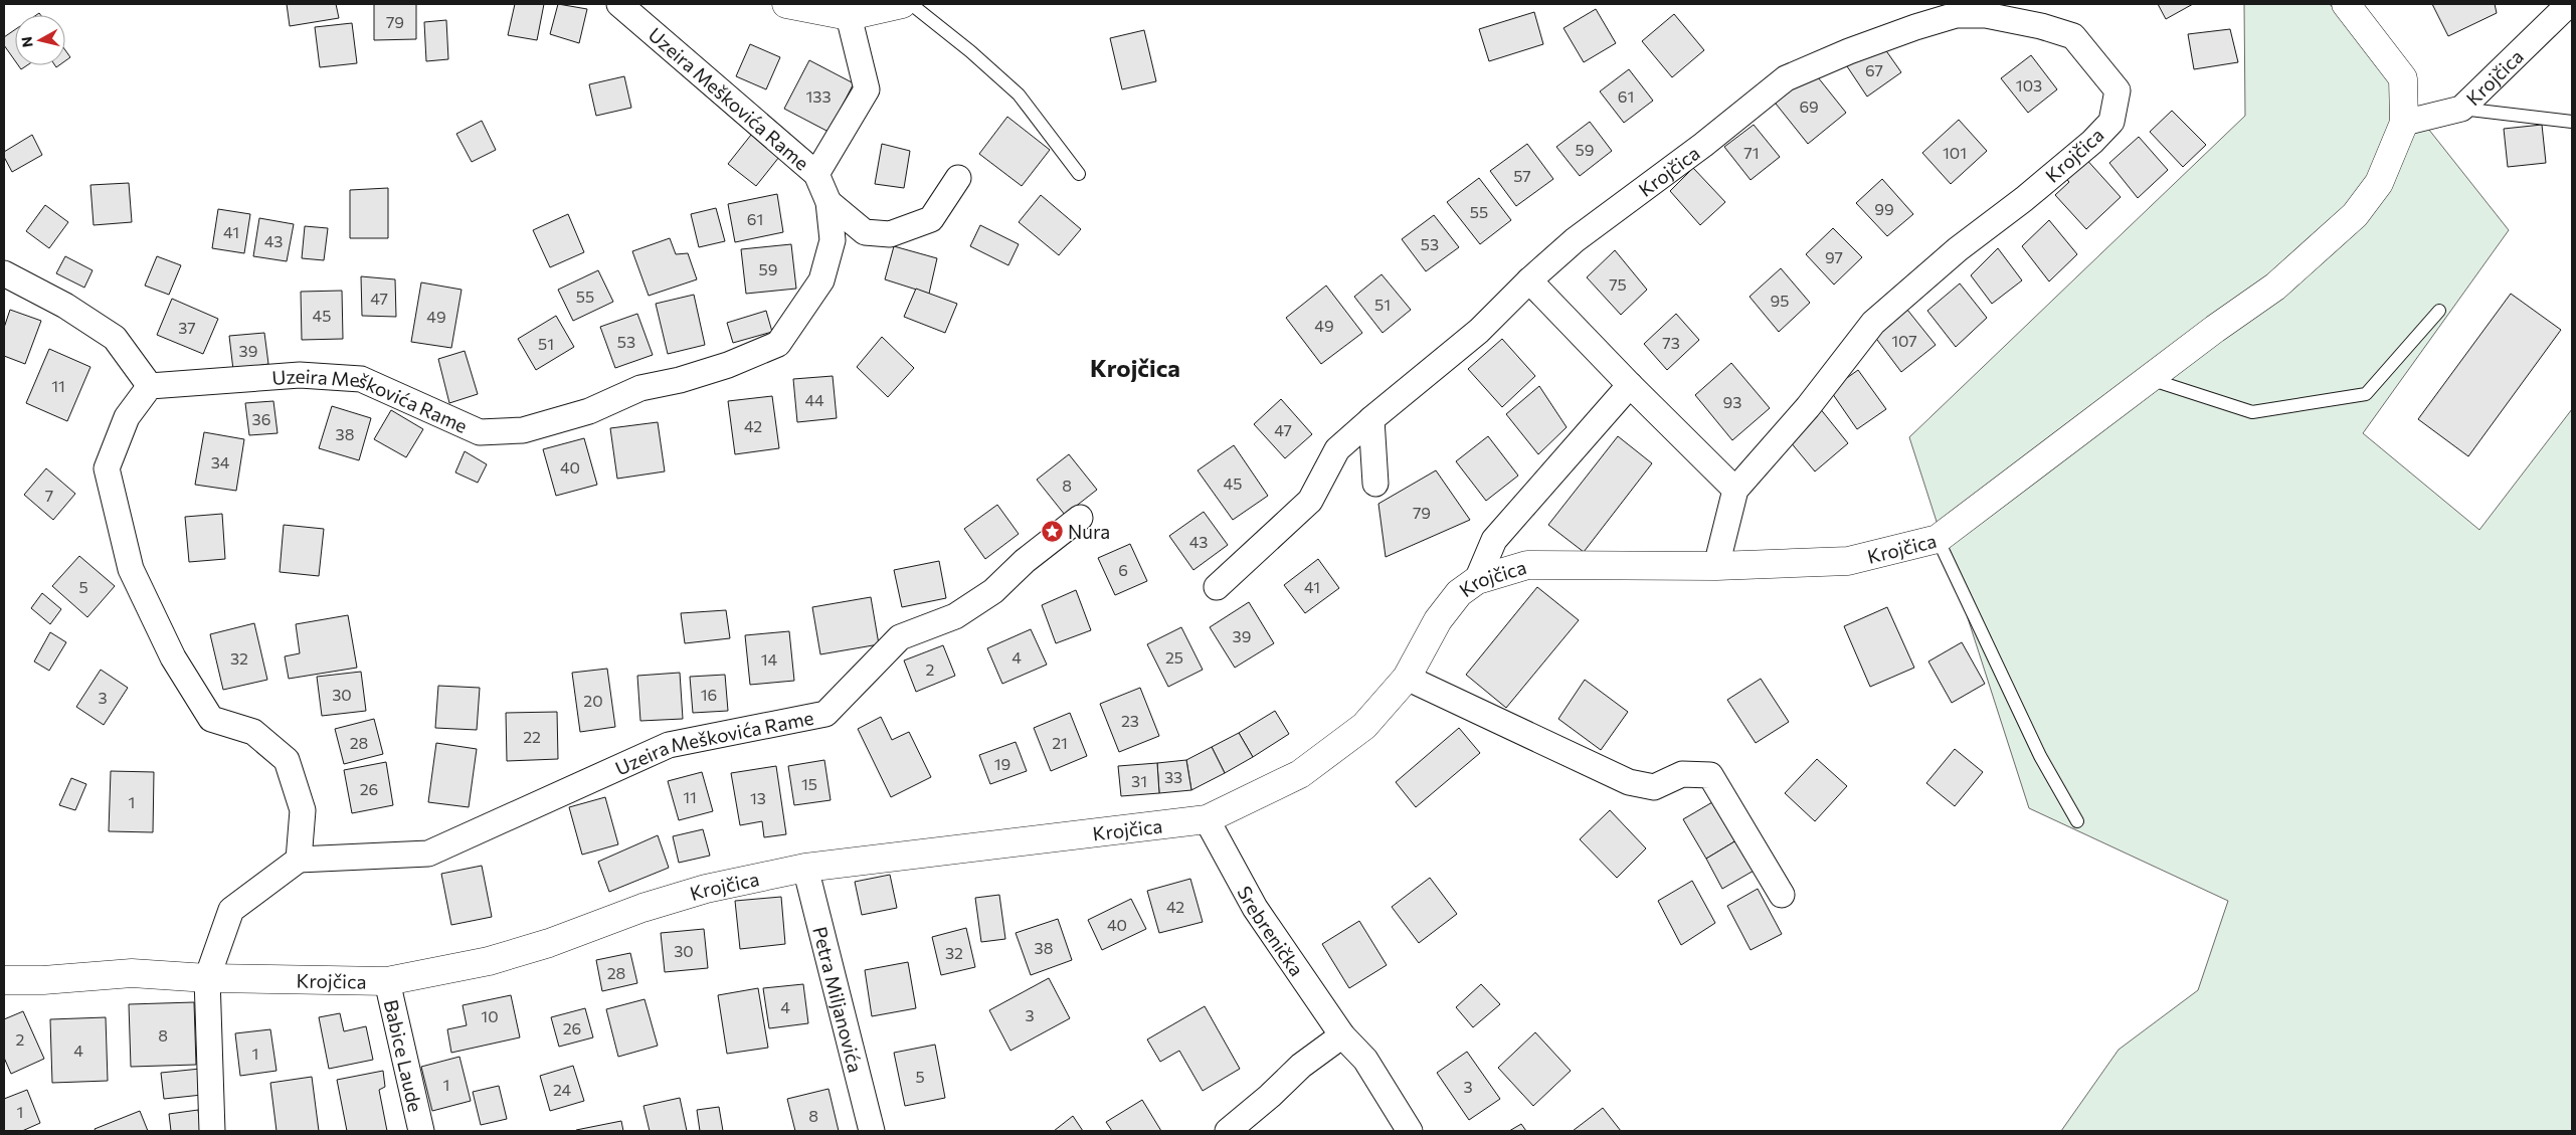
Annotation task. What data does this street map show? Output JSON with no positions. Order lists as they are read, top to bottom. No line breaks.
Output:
{"streets":{"main road":["Krojčica"],"street":["Uzeira Meškovića Rame","Srebrenička","Petra Miljanovića","Babice Laude"]},"crossings":[["Krojčica","Srebrenička"],["Krojčica","Petra Miljanovića"],["Krojčica","Babice Laude"]],"districts":["Krojčica"],"places":{"place":["Nura"]},"house_numbers":["79","67","103","133","61","69","59","71","101","57","99","55","61","41","43","53","97","59","75","55","47","95","51","45","49","49","37","107","53","73","51","39","11","44","93","36","42","47","38","34","40","45","8","7","79","43","6","5","41","39","4","25","32","14","2","30","16","3","20","23","22","28","21","19","33","31","15","26","11","13","1","42","40","38","30","32","28","4","3","10","26","8","2","4","1","5","1","3","24","1","8"],"north":"left"}
